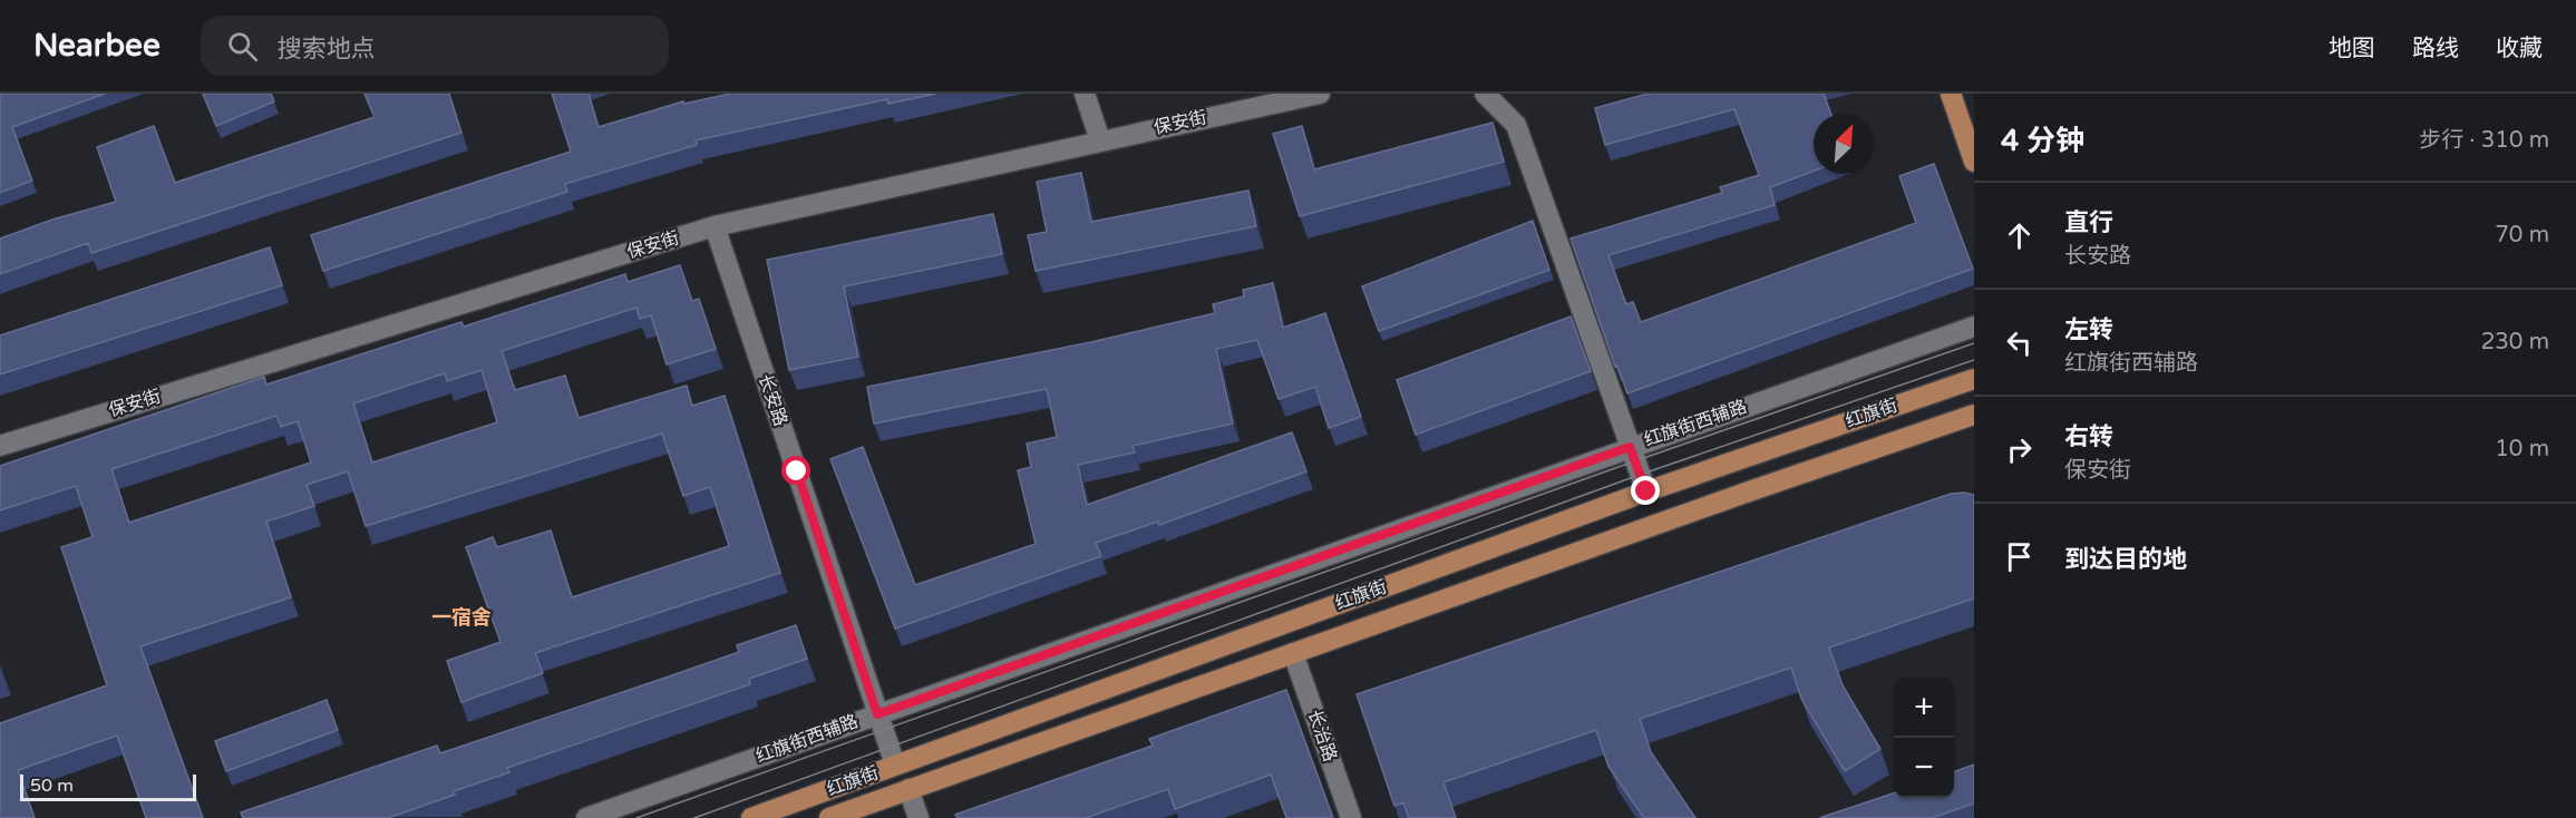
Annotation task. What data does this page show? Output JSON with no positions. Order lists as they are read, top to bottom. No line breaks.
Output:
{"streets":{"main road":["红旗街"],"street":["保安街","长安路","红旗街西辅路","长治路"]},"crossings":[["保安街","长安路"],["长安路","红旗街"],["长安路","红旗街西辅路"],["红旗街","长治路"]],"districts":["一宿舍"],"scale_bar":"50 m","north":"top right","page":{"header":"Nearbee","search":"搜索地点","nav":["地图","路线","收藏"],"heading":["4 分钟","步行 · 310 m"],"list":[["直行","长安路","70 m"],["左转","红旗街西辅路","230 m"],["右转","保安街","10 m"],"到达目的地"],"map_buttons":["+","−"],"scale":"50 m"}}
